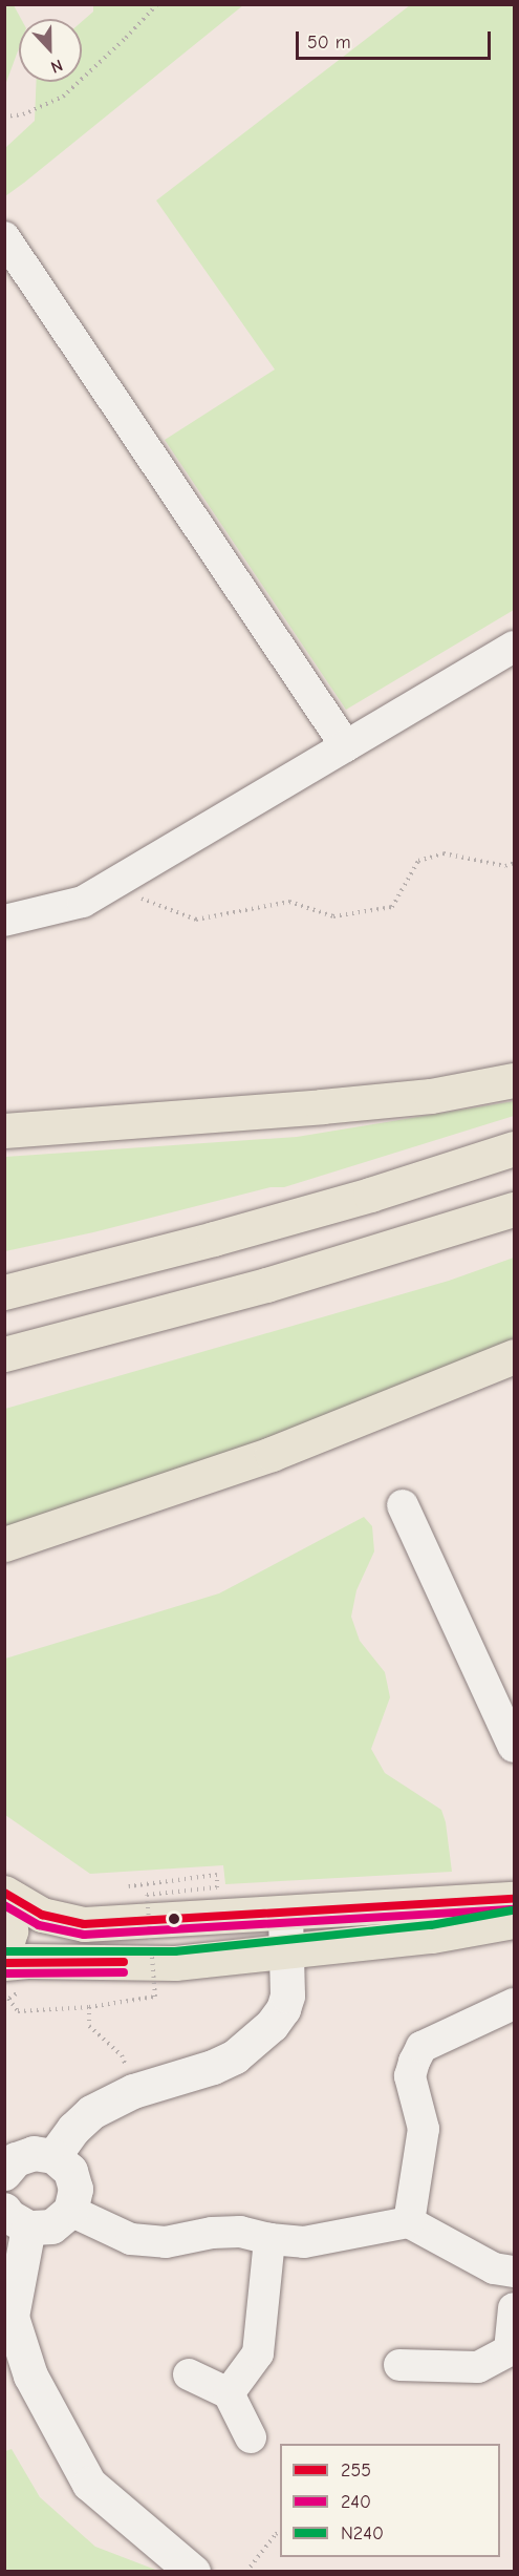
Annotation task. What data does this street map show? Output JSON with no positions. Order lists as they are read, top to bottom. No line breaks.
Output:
{"lines":["transit line 255","transit line 240","transit line N240"],"legend":["255","240","N240"],"scale_bar":"50 m","north":"bottom"}
